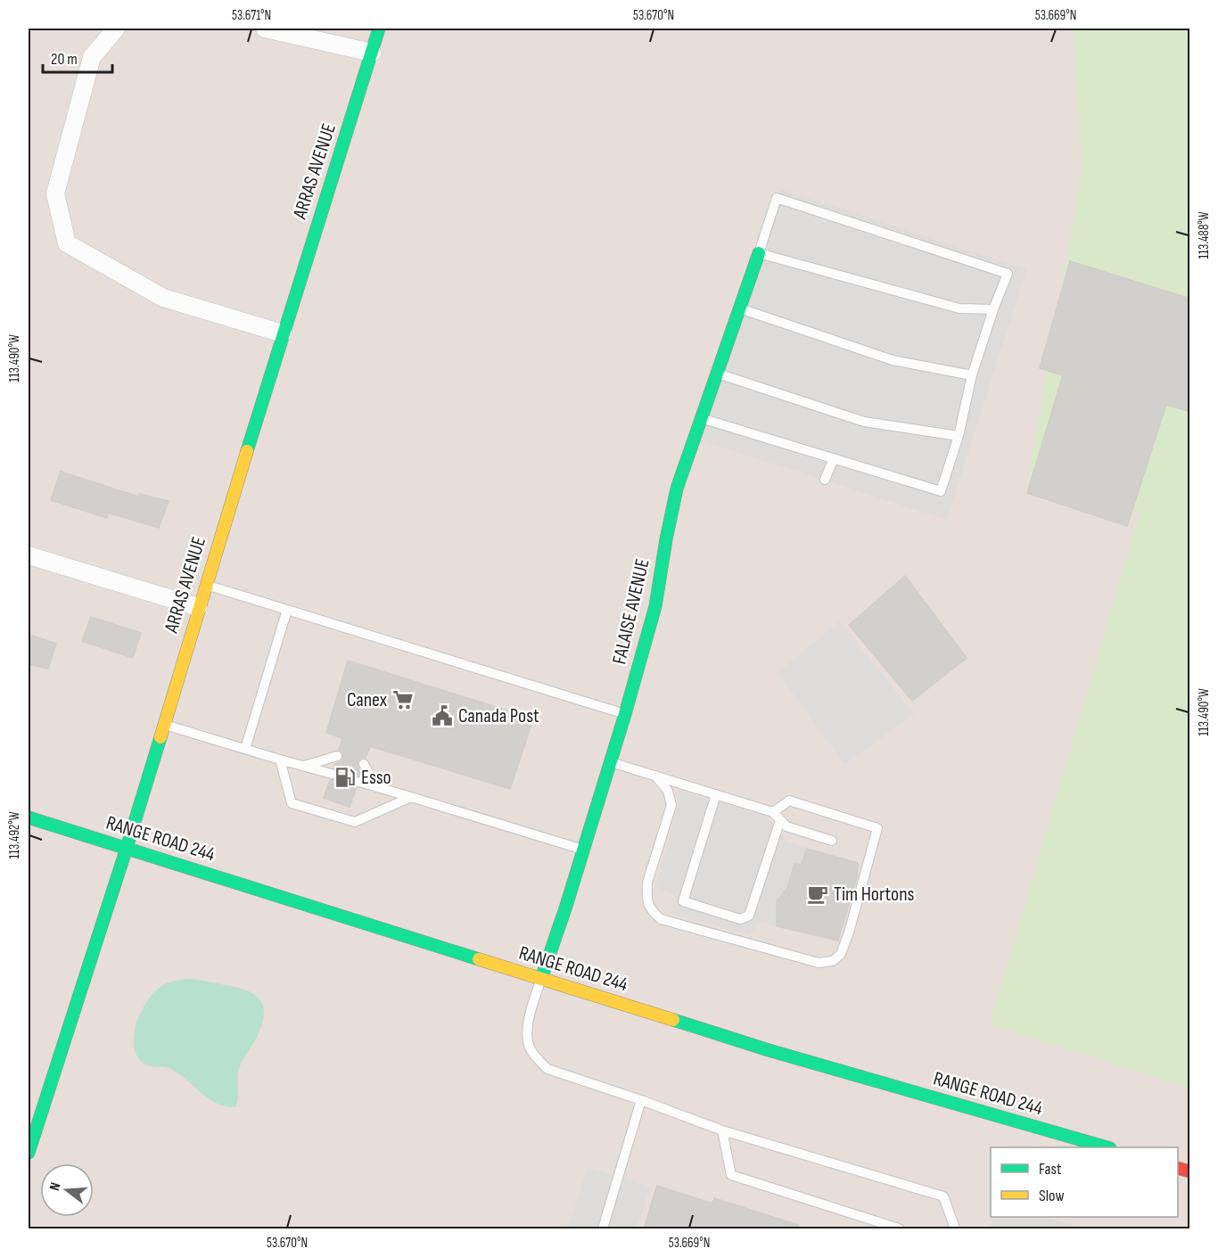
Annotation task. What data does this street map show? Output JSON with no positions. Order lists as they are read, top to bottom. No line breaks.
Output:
{"streets":{"street":["ARRAS AVENUE","FALAISE AVENUE","RANGE ROAD 244"]},"crossings":[["ARRAS AVENUE","RANGE ROAD 244"],["FALAISE AVENUE","RANGE ROAD 244"]],"places":{"supermarket":["Canex"],"public building":["Canada Post"],"fuel station":["Esso"],"cafe":["Tim Hortons"]},"legend":["Fast","Slow"],"scale_bar":"20 m","north":"left","coordinates":["53.671°N","53.670°N","53.669°N","113.488°W","113.490°W","113.492°W"]}
